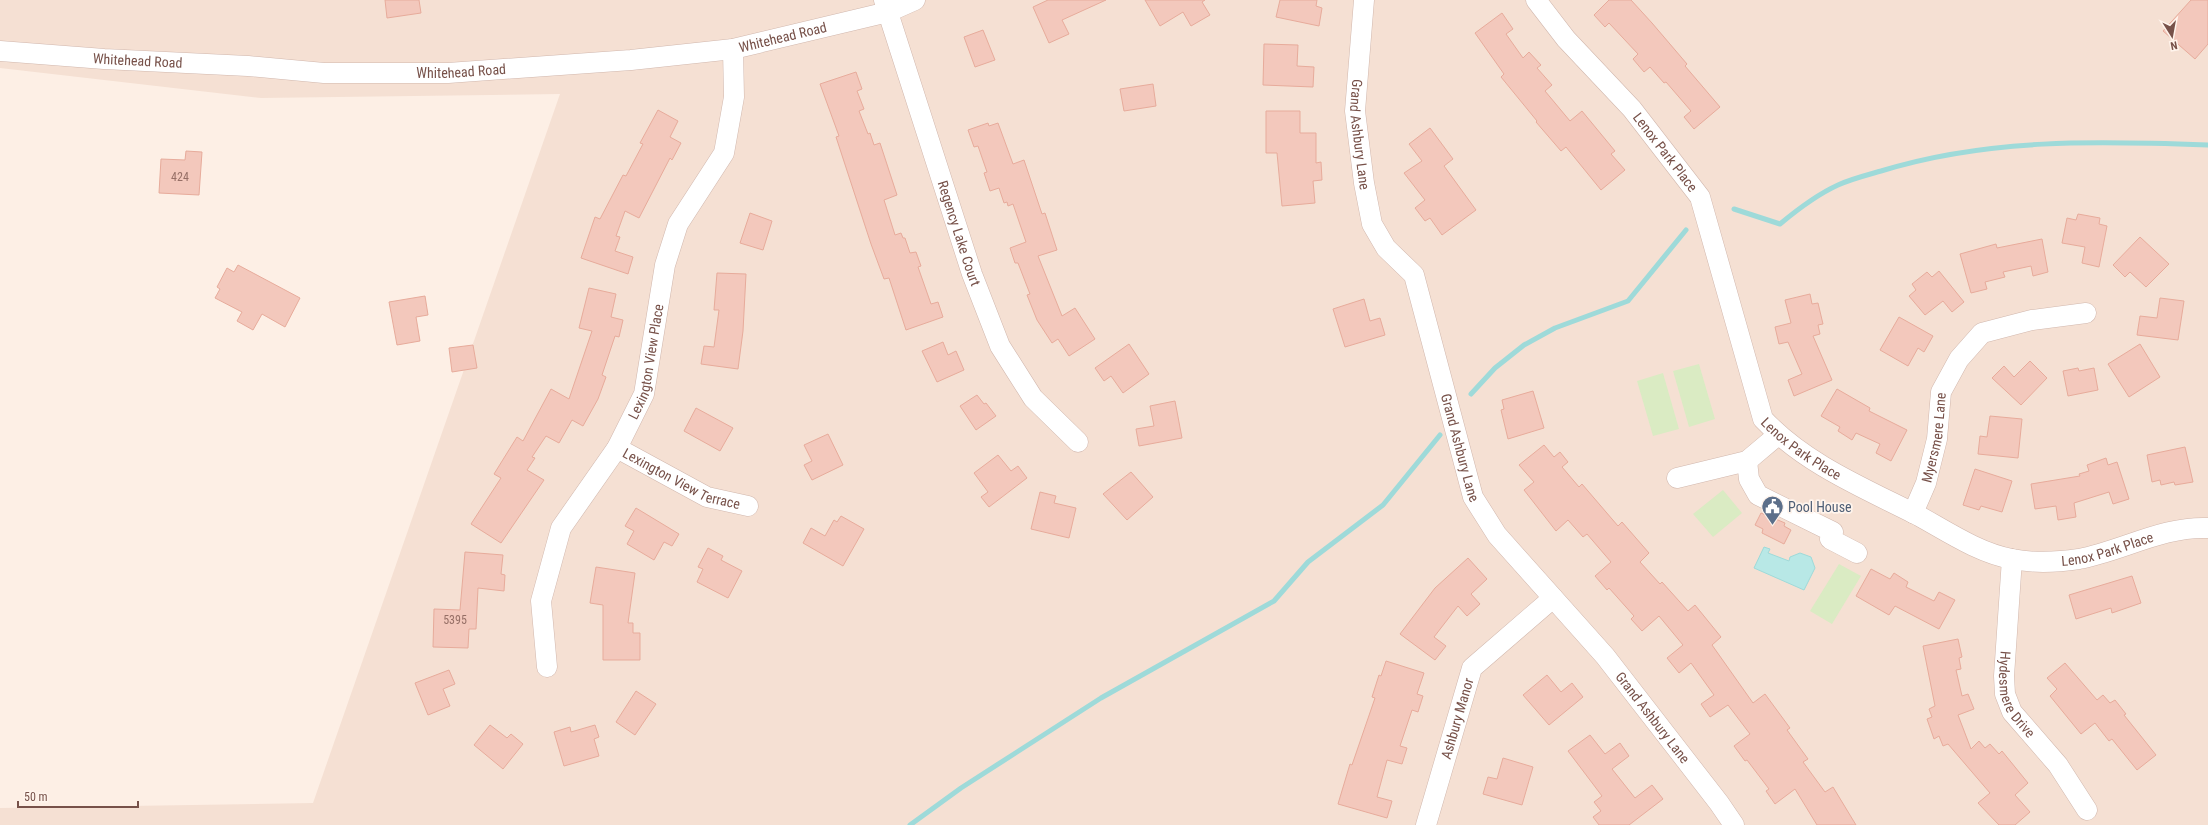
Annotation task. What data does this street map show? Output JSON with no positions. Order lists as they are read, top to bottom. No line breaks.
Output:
{"streets":{"street":["Whitehead Road","Grand Ashbury Lane","Lenox Park Place","Regency Lake Court","Lexington View Place","Myersmere Lane","Lexington View Terrace","Hydesmere Drive","Ashbury Manor"]},"crossings":[["Whitehead Road","Regency Lake Court"],["Whitehead Road","Lexington View Place"],["Grand Ashbury Lane","Ashbury Manor"],["Lenox Park Place","Myersmere Lane"],["Lenox Park Place","Hydesmere Drive"],["Lexington View Place","Lexington View Terrace"]],"places":{"public building":["Pool House"]},"house_numbers":["424","5395"],"scale_bar":"50 m","north":"bottom"}
